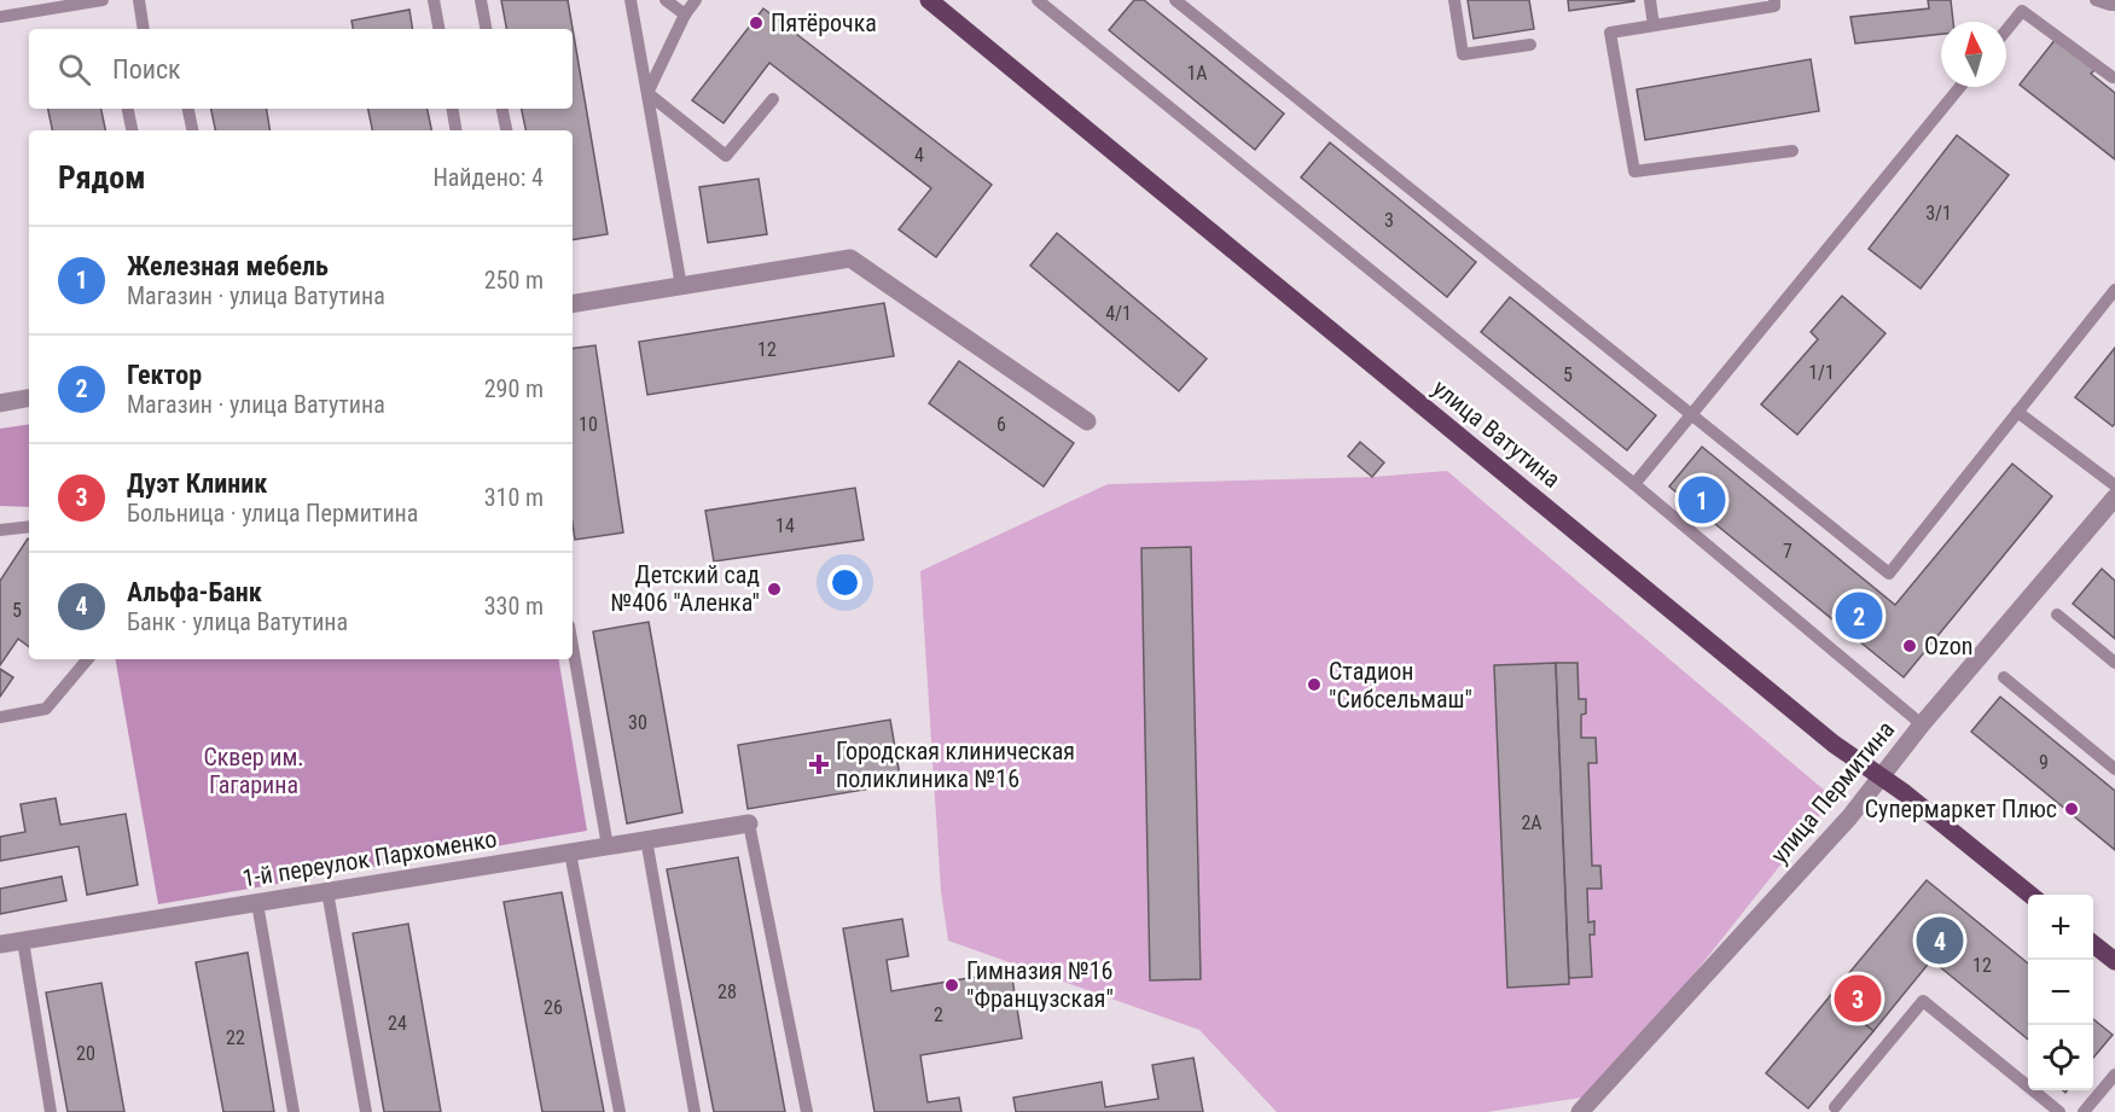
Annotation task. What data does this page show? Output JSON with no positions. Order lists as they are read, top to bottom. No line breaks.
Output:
{"streets":{"main road":["улица Ватутина"],"street":["улица Пермитина","1-й переулок Пархоменко"]},"crossings":[["улица Ватутина","улица Пермитина"]],"parks":["Сквер им. Гагарина"],"places":{"other":["Пятёрочка","Детский сад №406 \"Аленка\"","Ozon","Стадион \"Сибсельмаш\"","Супермаркет Плюс","Гимназия №16 \"Французская\""],"health":["Городская клиническая поликлиника №16"]},"house_numbers":["1А","4","3/1","3","4/1","12","1/1","5","10","6","14","7","5","30","9","2А","12","28","26","2","24","22","20"],"north":"top","page":{"search":"Поиск","heading":["Рядом","Найдено: 4"],"list":[{"mark":"1","name":"Железная мебель","note":"Магазин · улица Ватутина","value":"250 m"},{"mark":"2","name":"Гектор","note":"Магазин · улица Ватутина","value":"290 m"},{"mark":"3","name":"Дуэт Клиник","note":"Больница · улица Пермитина","value":"310 m"},{"mark":"4","name":"Альфа-Банк","note":"Банк · улица Ватутина","value":"330 m"}],"pins":["1","2","4","3"],"map_buttons":["+","−"]}}
